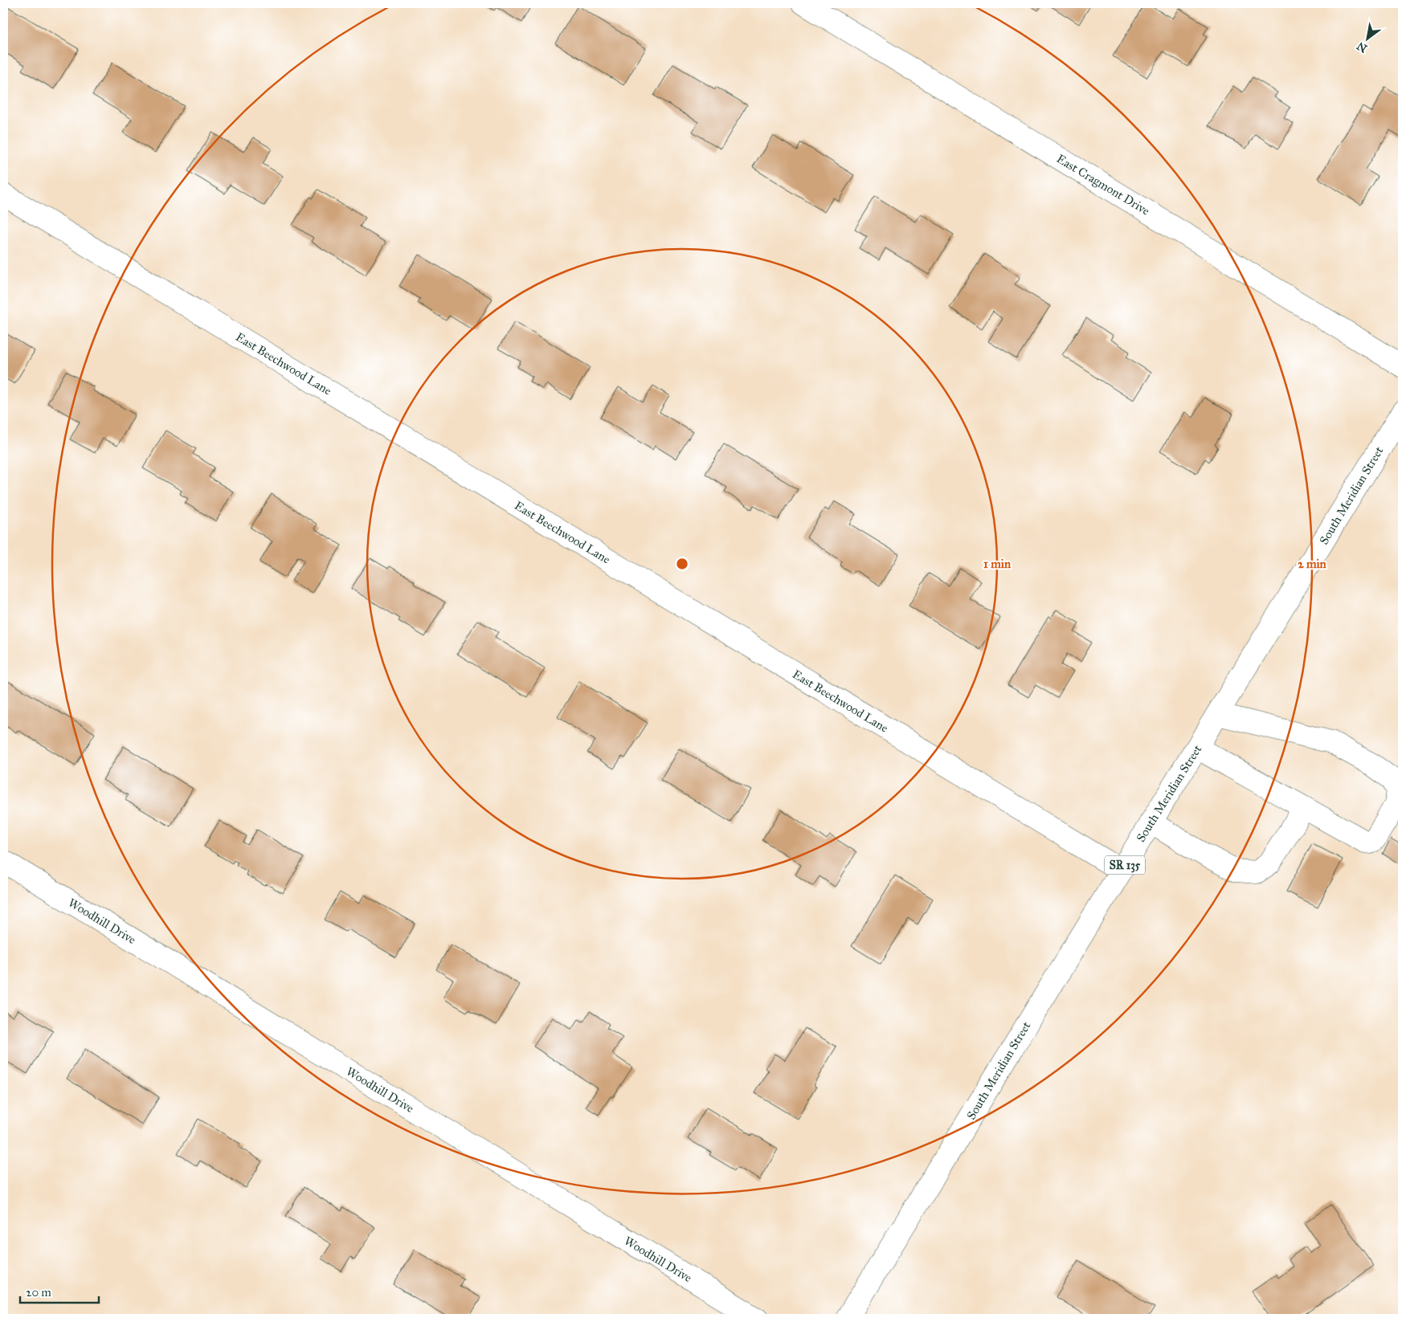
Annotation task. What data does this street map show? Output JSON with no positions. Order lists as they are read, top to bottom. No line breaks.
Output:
{"streets":{"street":["East Cragmont Drive","East Beechwood Lane","South Meridian Street","SR 135","Woodhill Drive"]},"crossings":[["East Beechwood Lane","South Meridian Street"]],"scale_bar":"20 m","north":"bottom left","rings":["1 min","2 min"]}
